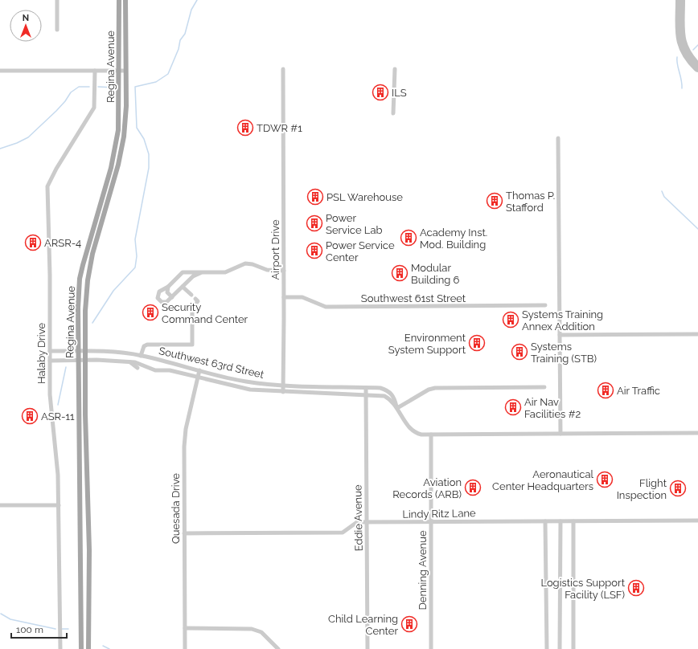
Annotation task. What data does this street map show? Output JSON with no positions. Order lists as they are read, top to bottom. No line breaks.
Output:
{"streets":{"main road":["Regina Avenue"],"street":["Airport Drive","Southwest 61st Street","Halaby Drive","Southwest 63rd Street","Quesada Drive","Lindy Ritz Lane","Eddie Avenue","Denning Avenue"]},"crossings":[["Regina Avenue","Southwest 63rd Street"],["Airport Drive","Southwest 61st Street"],["Airport Drive","Southwest 63rd Street"],["Halaby Drive","Southwest 63rd Street"],["Southwest 63rd Street","Quesada Drive"],["Southwest 63rd Street","Eddie Avenue"],["Southwest 63rd Street","Denning Avenue"],["Quesada Drive","Lindy Ritz Lane"],["Lindy Ritz Lane","Eddie Avenue"],["Lindy Ritz Lane","Denning Avenue"]],"places":{"building":["ILS","TDWR #1","PSL Warehouse","Thomas P. Stafford","Power Service Lab","Academy Inst. Mod. Building","ARSR-4","Power Service Center","Modular Building 6","Security Command Center","Systems Training Annex Addition","Environment System Support","Systems Training (STB)","Air Traffic","Air Nav Facilities #2","ASR-11","Aeronautical Center Headquarters","Aviation Records (ARB)","Flight Inspection","Logistics Support Facility (LSF)","Child Learning Center"]},"scale_bar":"100 m","north":"top"}
